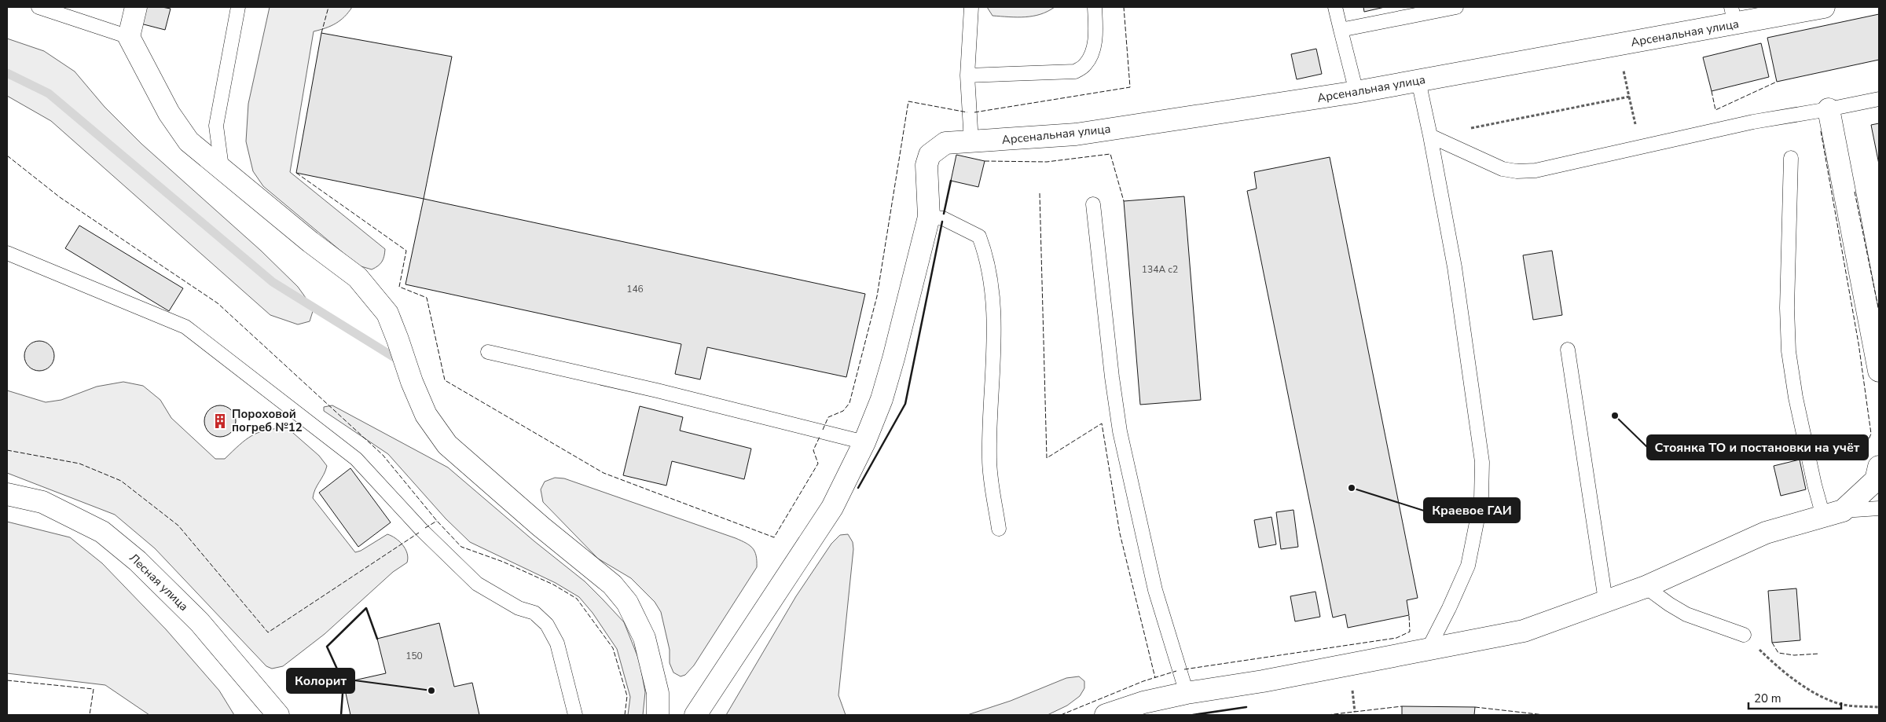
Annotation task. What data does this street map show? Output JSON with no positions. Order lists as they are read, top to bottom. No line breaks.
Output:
{"streets":{"street":["Арсенальная улица","Лесная улица"]},"places":{"other":["Стоянка ТО и постановки на учёт","Краевое ГАИ","Колорит"],"building":["Пороховой погреб №12"]},"house_numbers":["134А с2","146","150"],"scale_bar":"20 m"}
